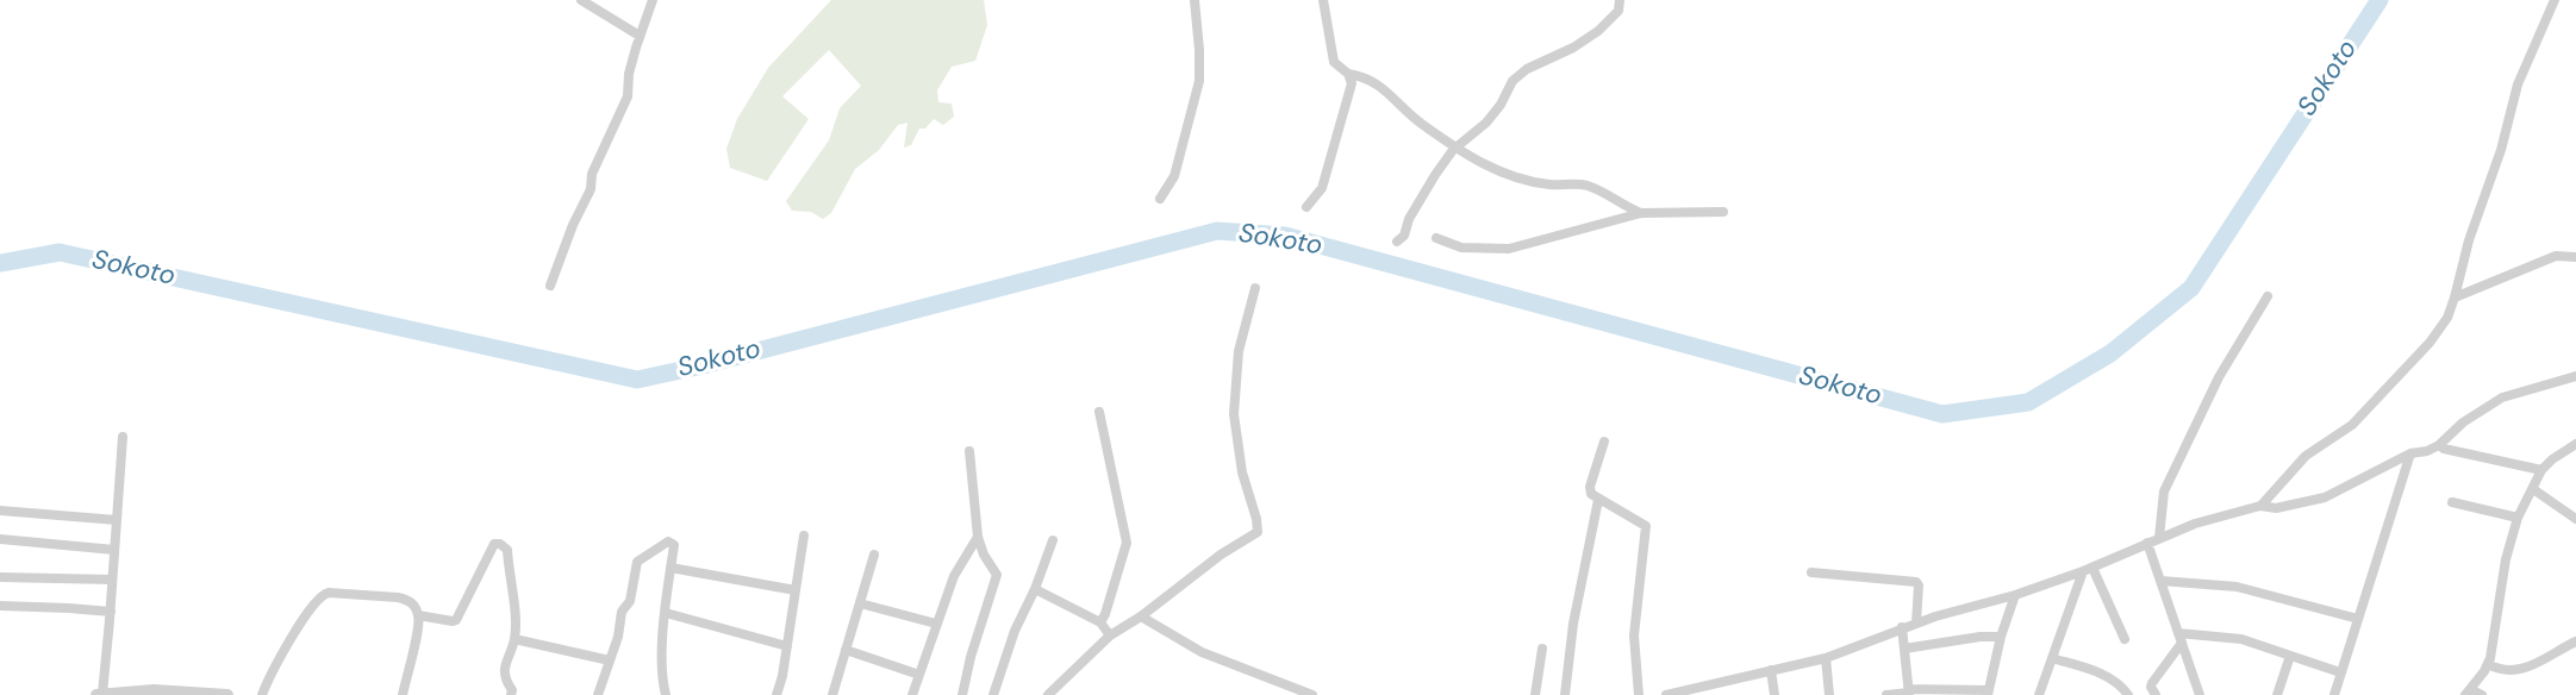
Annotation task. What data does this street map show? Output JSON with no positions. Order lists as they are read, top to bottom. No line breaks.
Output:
{"water":["Sokoto"]}
